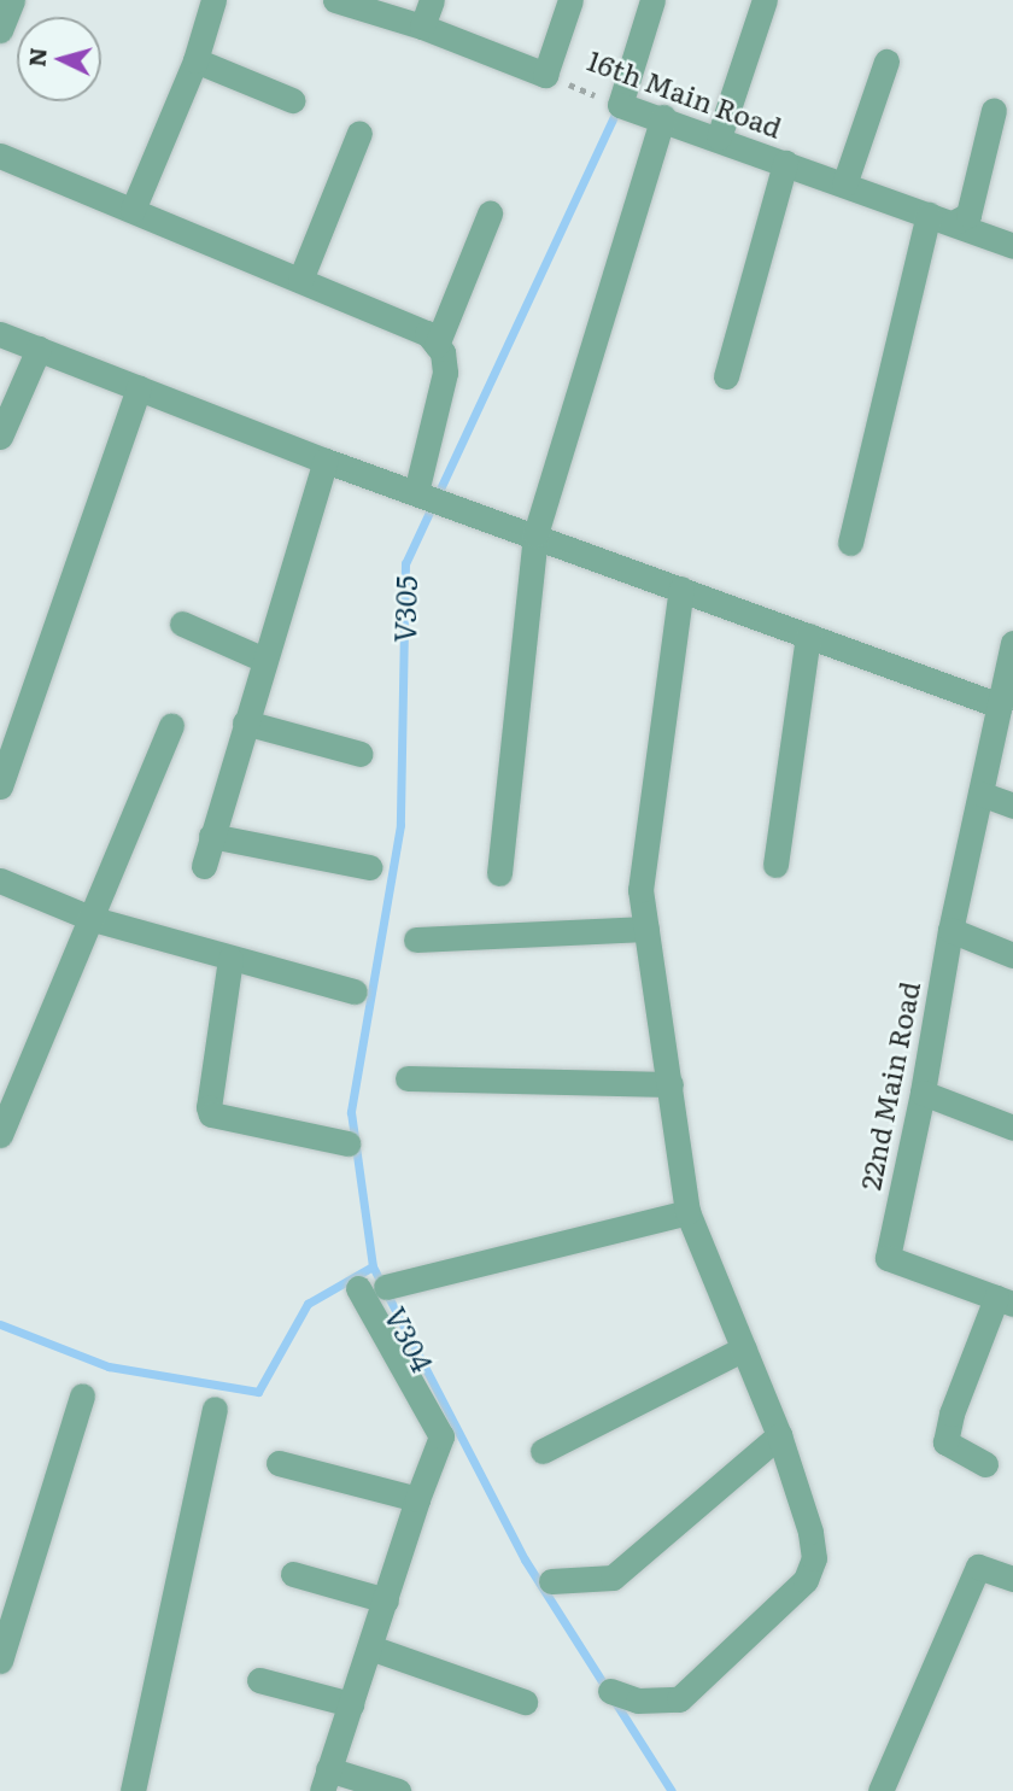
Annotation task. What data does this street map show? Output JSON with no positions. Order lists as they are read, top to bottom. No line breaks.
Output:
{"streets":{"street":["16th Main Road","22nd Main Road"]},"water":["V305","V304"],"north":"left"}
